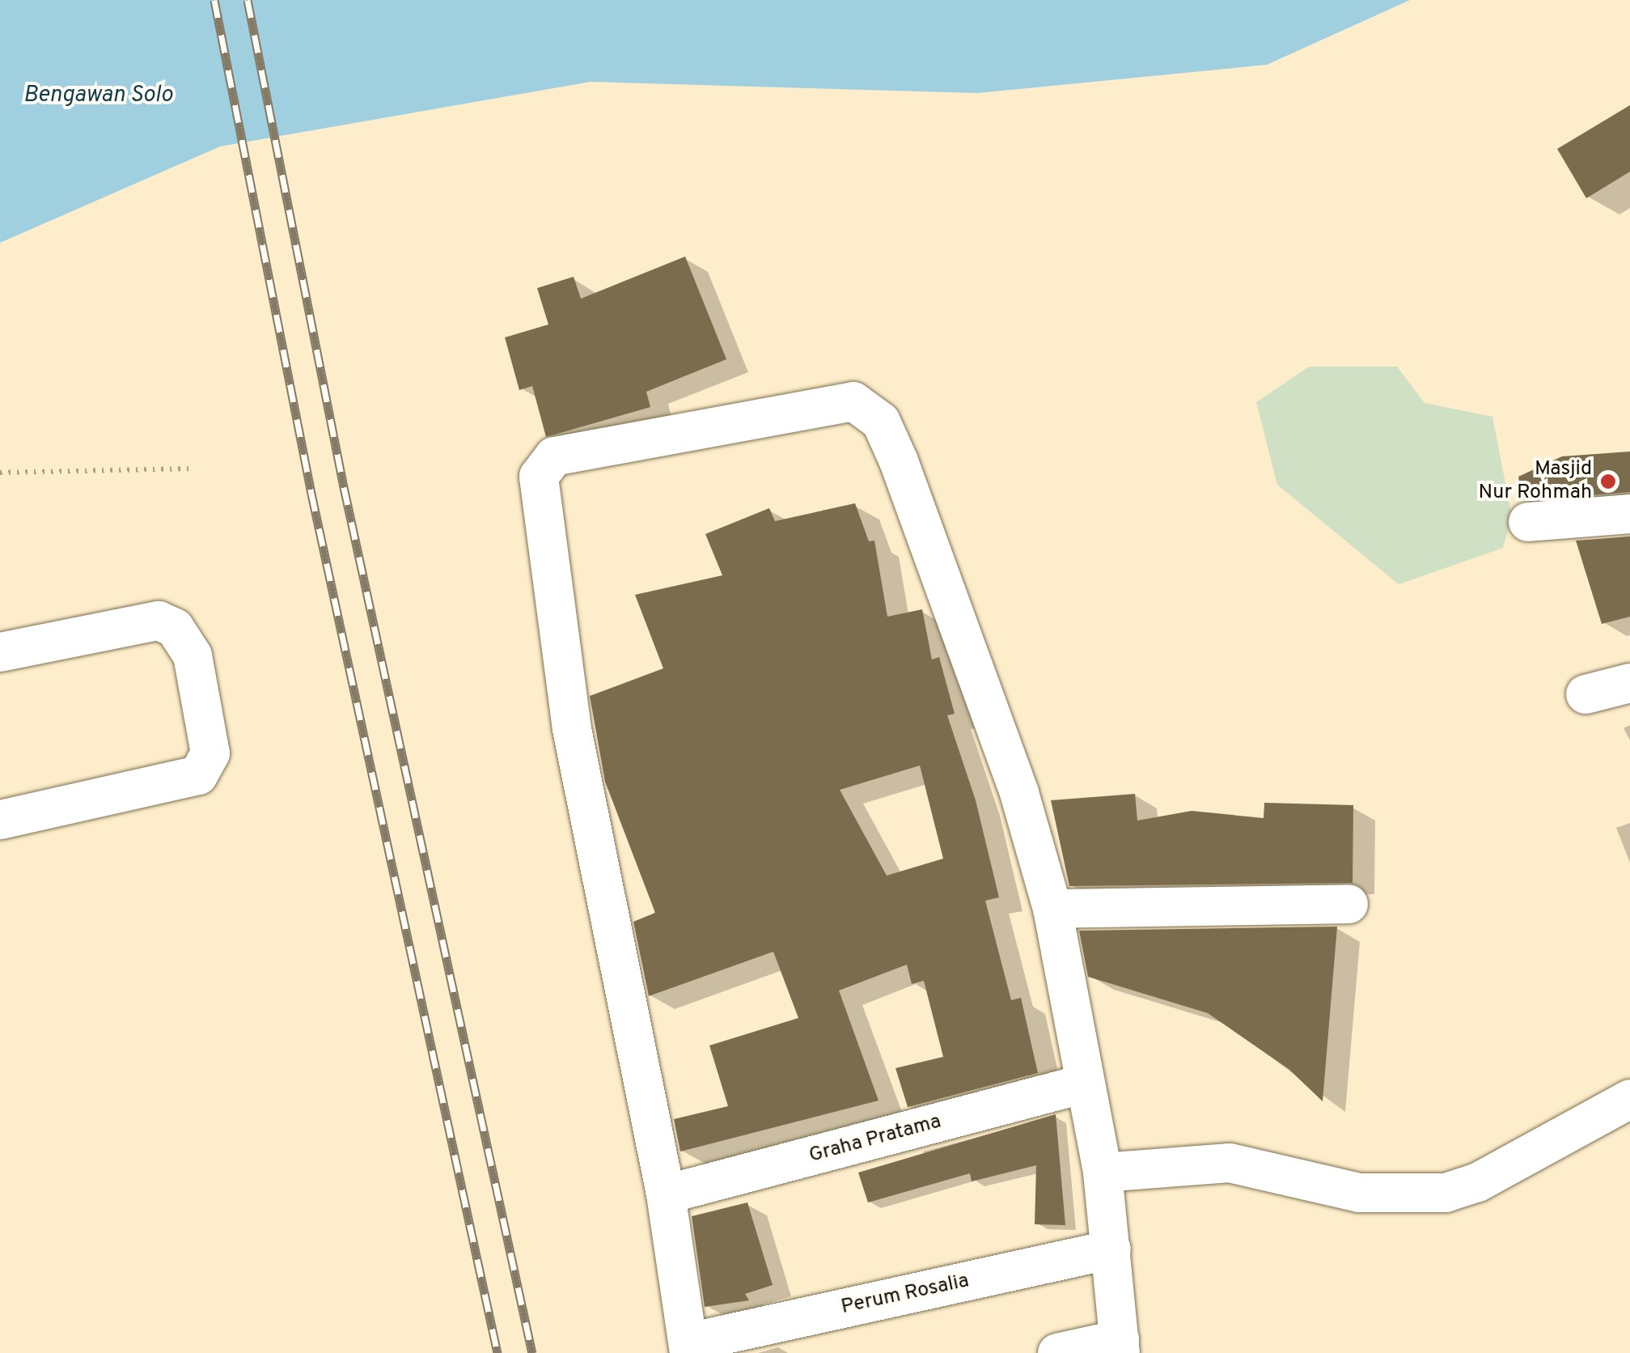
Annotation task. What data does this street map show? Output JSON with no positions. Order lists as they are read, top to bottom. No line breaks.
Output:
{"streets":{"street":["Graha Pratama","Perum Rosalia"]},"water":["Bengawan Solo"],"places":["Masjid Nur Rohmah"]}
